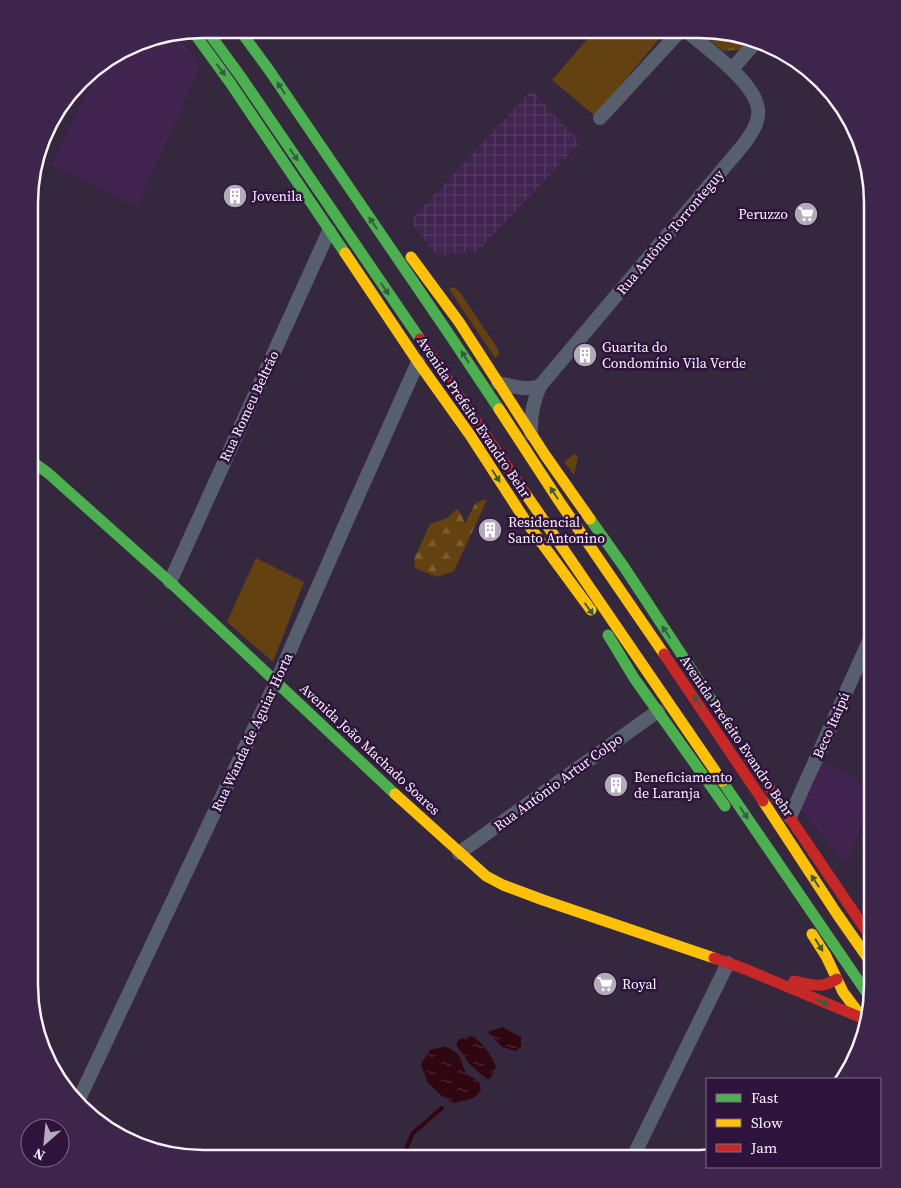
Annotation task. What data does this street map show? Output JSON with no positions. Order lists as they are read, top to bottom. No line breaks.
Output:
{"streets":{"main road":["Avenida Prefeito Evandro Behr","Avenida João Machado Soares"],"street":["Rua Antônio Torronteguy","Rua Romeu Beltrão","Beco Itaipú","Rua Wanda de Aguiar Horta","Rua Antônio Artur Colpo"]},"crossings":[["Rua Romeu Beltrão","Avenida Prefeito Evandro Behr"],["Rua Romeu Beltrão","Avenida João Machado Soares"],["Avenida Prefeito Evandro Behr","Beco Itaipú"],["Avenida Prefeito Evandro Behr","Rua Wanda de Aguiar Horta"],["Avenida Prefeito Evandro Behr","Rua Antônio Artur Colpo"],["Rua Wanda de Aguiar Horta","Avenida João Machado Soares"],["Avenida João Machado Soares","Rua Antônio Artur Colpo"]],"places":{"building":["Jovenila","Guarita do Condomínio Vila Verde","Residencial Santo Antonino","Beneficiamento de Laranja"],"supermarket":["Peruzzo","Royal"]},"legend":["Fast","Slow","Jam"],"north":"bottom left"}
